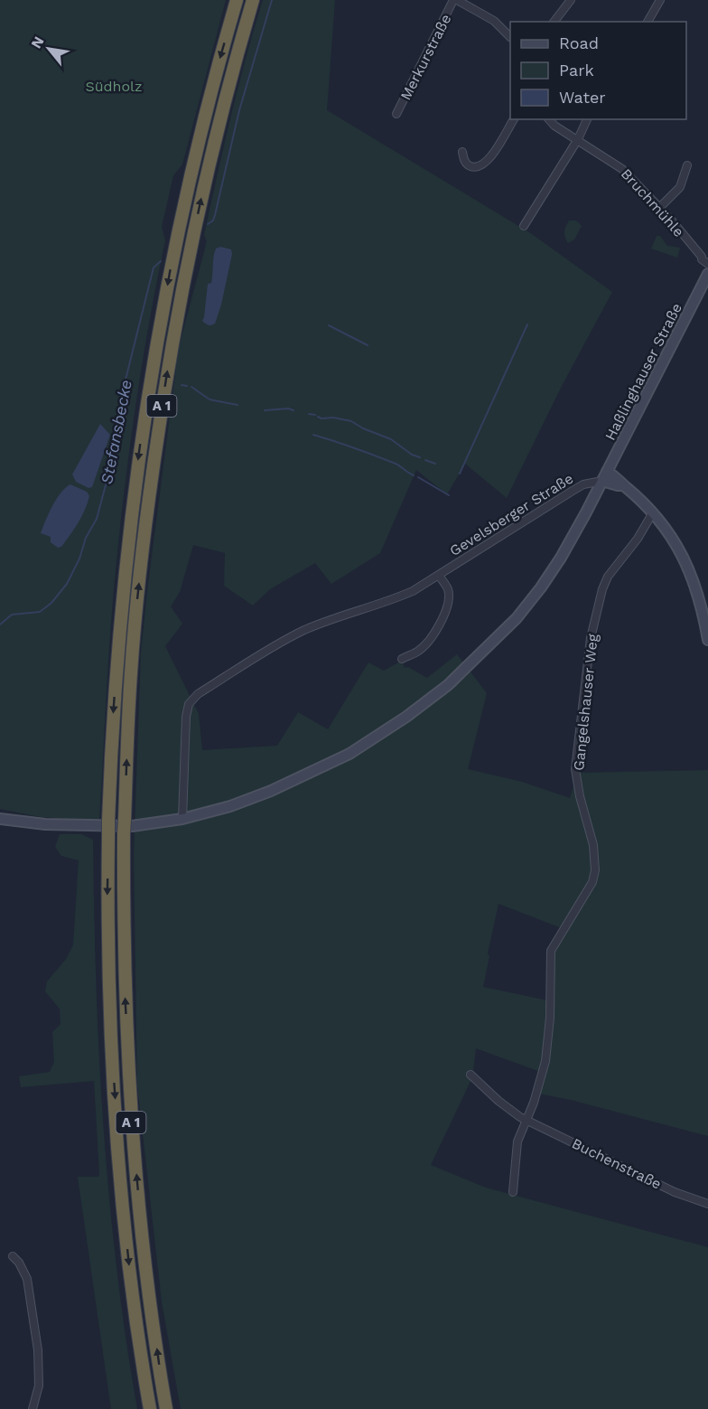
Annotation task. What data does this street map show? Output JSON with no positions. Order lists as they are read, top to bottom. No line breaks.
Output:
{"streets":{"highway":["A 1"],"main road":["Haßlinghauser Straße","Gevelsberger Straße"],"street":["Merkurstraße","Bruchmühle","Gangelshauser Weg","Buchenstraße"]},"crossings":[["Haßlinghauser Straße","Gevelsberger Straße"],["Gangelshauser Weg","Buchenstraße"]],"water":["Stefansbecke"],"parks":["Südholz"],"legend":["Road","Park","Water"],"north":"top left"}
